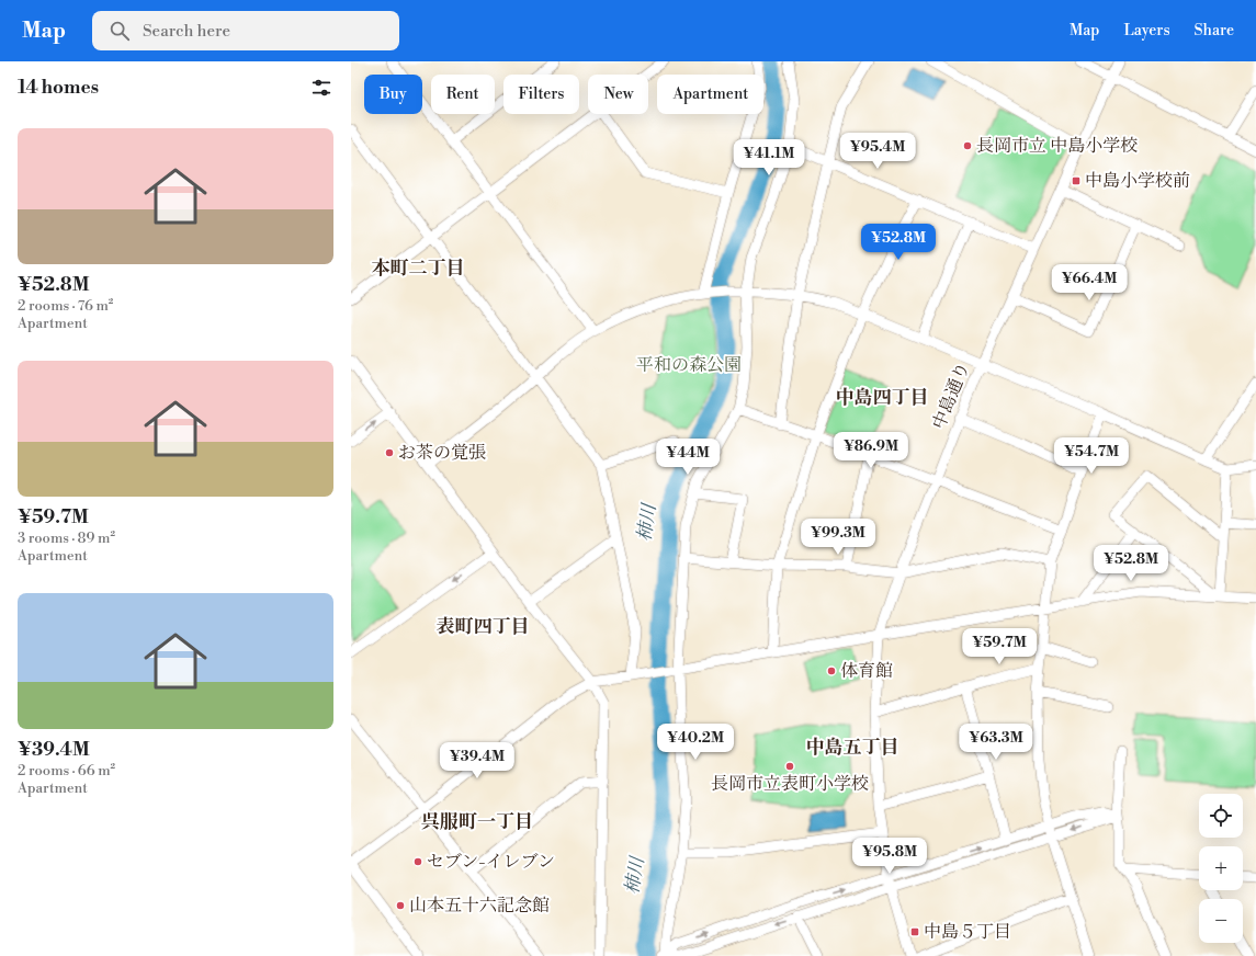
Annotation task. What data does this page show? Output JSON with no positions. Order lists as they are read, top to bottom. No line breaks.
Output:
{"streets":{"street":["中島通り"]},"districts":["本町二丁目","中島四丁目","表町四丁目","中島五丁目","呉服町一丁目"],"water":["柿川"],"parks":["平和の森公園"],"places":{"other":["長岡市立 中島小学校","お茶の覚張","体育館","長岡市立表町小学校","セブン-イレブン","山本五十六記念館"],"transit":["中島小学校前","中島５丁目"]},"page":{"header":"Map","search":"Search here","nav":["Map","Layers","Share"],"heading":"14 homes","chip":["Buy","Rent","Filters","New","Apartment"],"list":[{"name":"¥52.8M","note":"2 rooms · 76 m² · Apartment"},{"name":"¥59.7M","note":"3 rooms · 89 m² · Apartment"},{"name":"¥39.4M","note":"2 rooms · 66 m² · Apartment"}],"price":["¥95.4M","¥41.1M","¥52.8M","¥66.4M","¥86.9M","¥54.7M","¥44M","¥99.3M","¥52.8M","¥59.7M","¥40.2M","¥63.3M","¥39.4M","¥95.8M"],"map_buttons":["+","−"]}}
